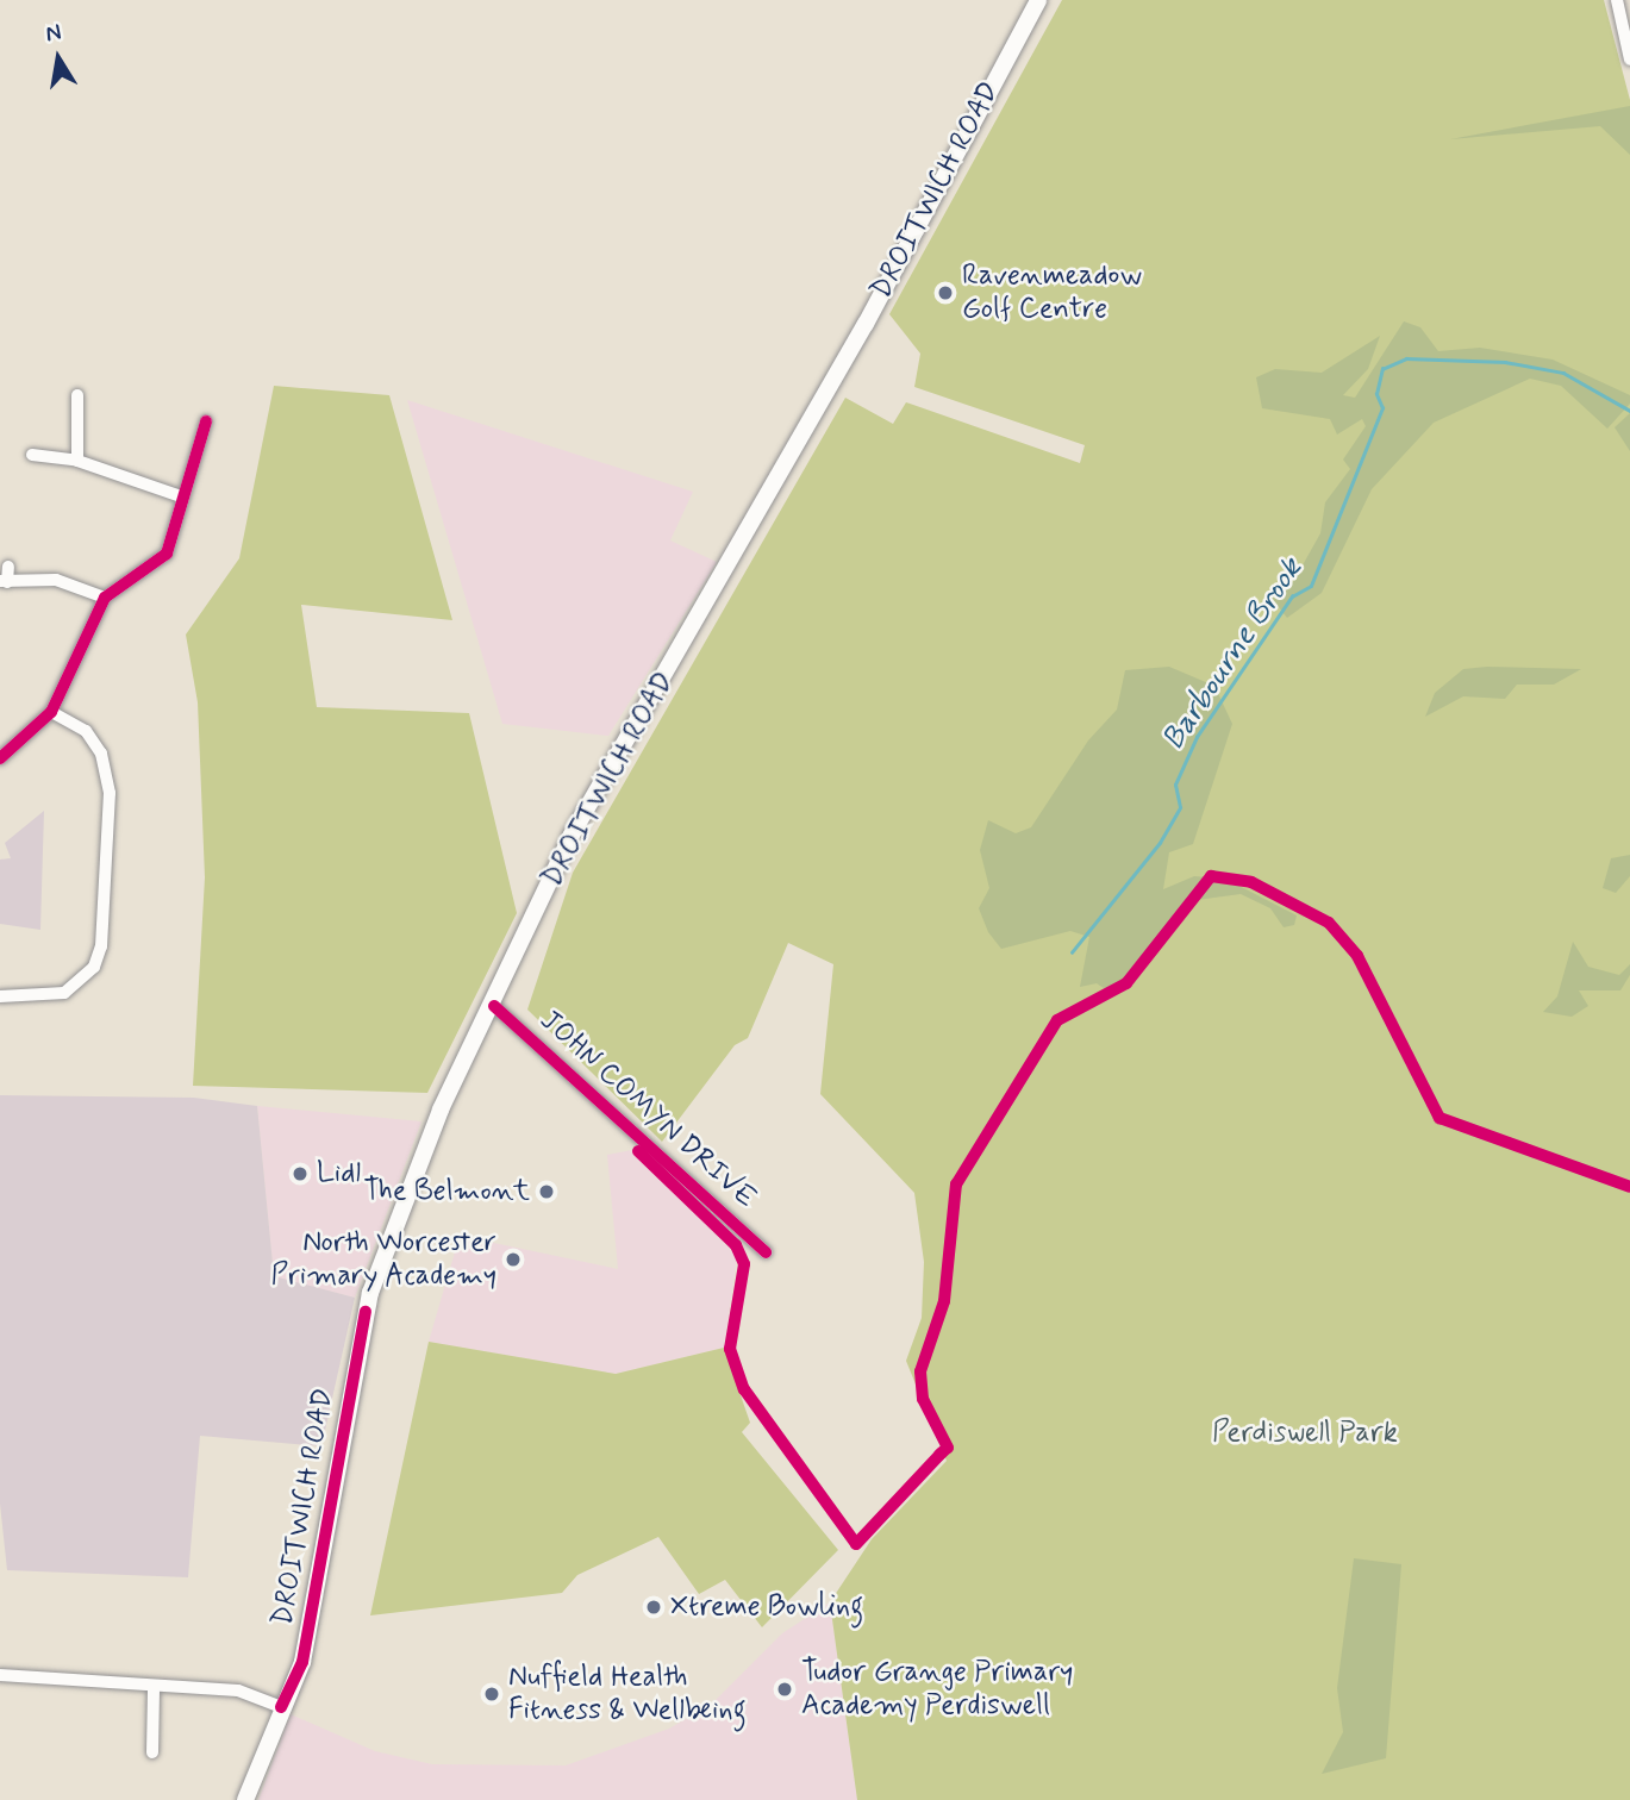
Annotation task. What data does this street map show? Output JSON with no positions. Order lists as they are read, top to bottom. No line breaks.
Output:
{"streets":{"main road":["DROITWICH ROAD"],"street":["JOHN COMYN DRIVE"]},"crossings":[["DROITWICH ROAD","JOHN COMYN DRIVE"]],"water":["Barbourne Brook"],"parks":["Perdiswell Park"],"places":["Ravenmeadow Golf Centre","Lidl","The Belmont","North Worcester Primary Academy","Xtreme Bowling","Tudor Grange Primary Academy Perdiswell","Nuffield Health Fitness & Wellbeing"],"north":"top"}
